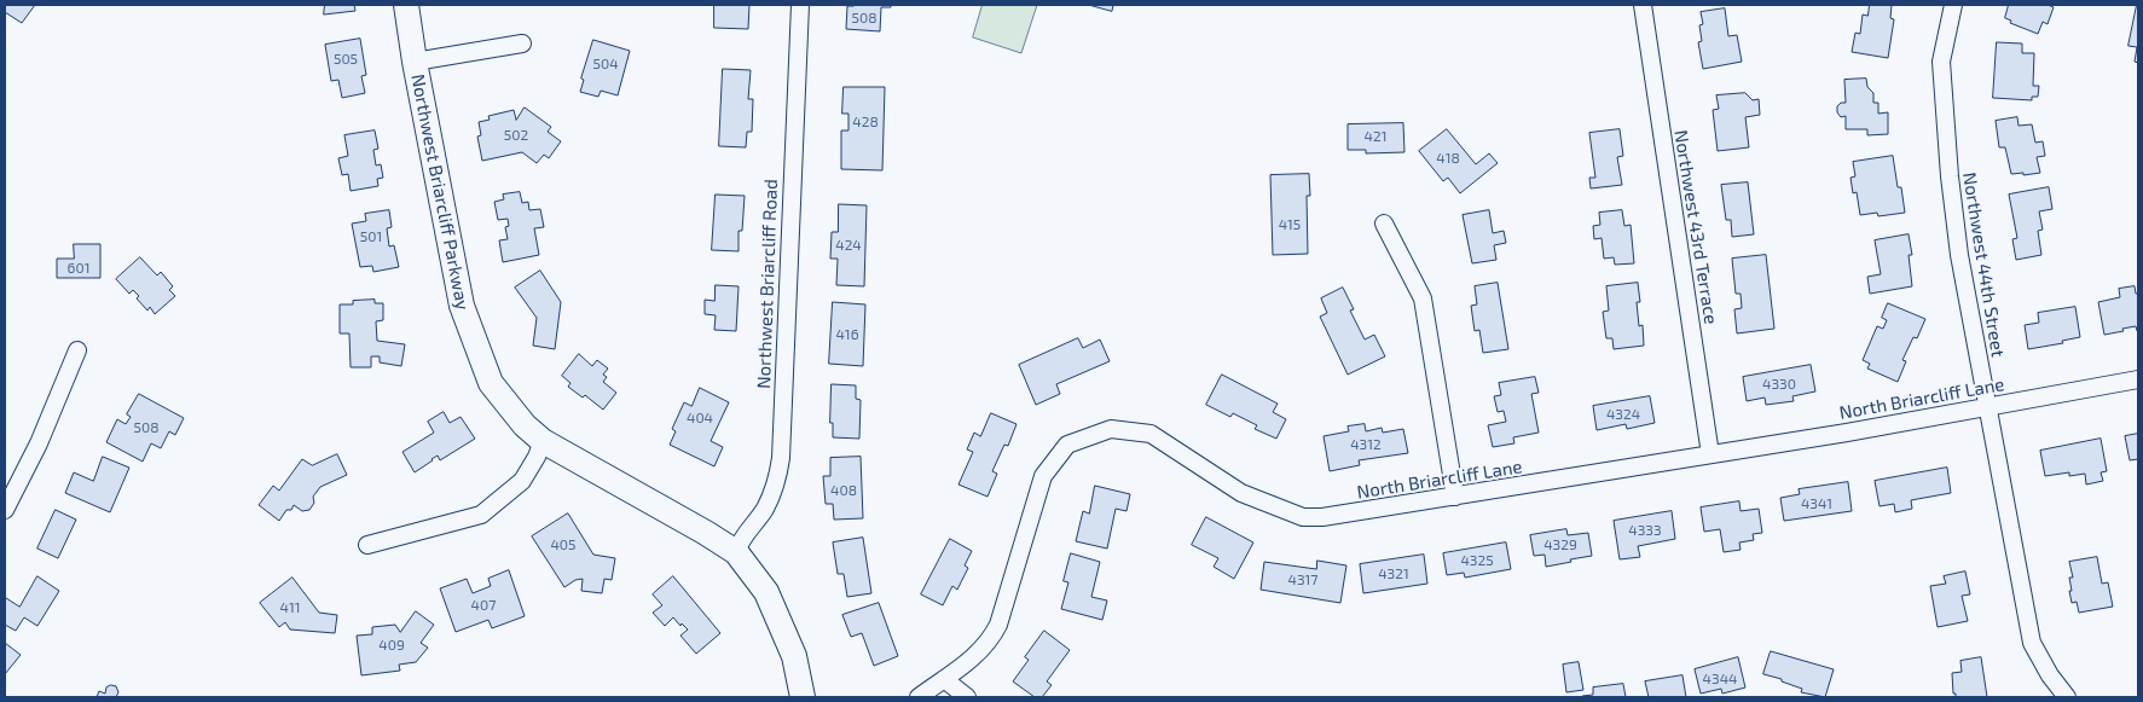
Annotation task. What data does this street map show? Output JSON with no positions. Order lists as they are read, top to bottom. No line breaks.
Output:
{"streets":{"main road":["Northwest Briarcliff Parkway"],"street":["Northwest 43rd Terrace","Northwest 44th Street","Northwest Briarcliff Road","North Briarcliff Lane"]},"crossings":[["Northwest Briarcliff Parkway","Northwest Briarcliff Road"],["Northwest 43rd Terrace","North Briarcliff Lane"],["Northwest 44th Street","North Briarcliff Lane"]],"house_numbers":["508","505","504","428","502","421","418","415","501","424","601","416","4330","4324","404","508","4312","408","4341","4333","405","4329","4325","4321","4317","407","411","409","4344"]}
